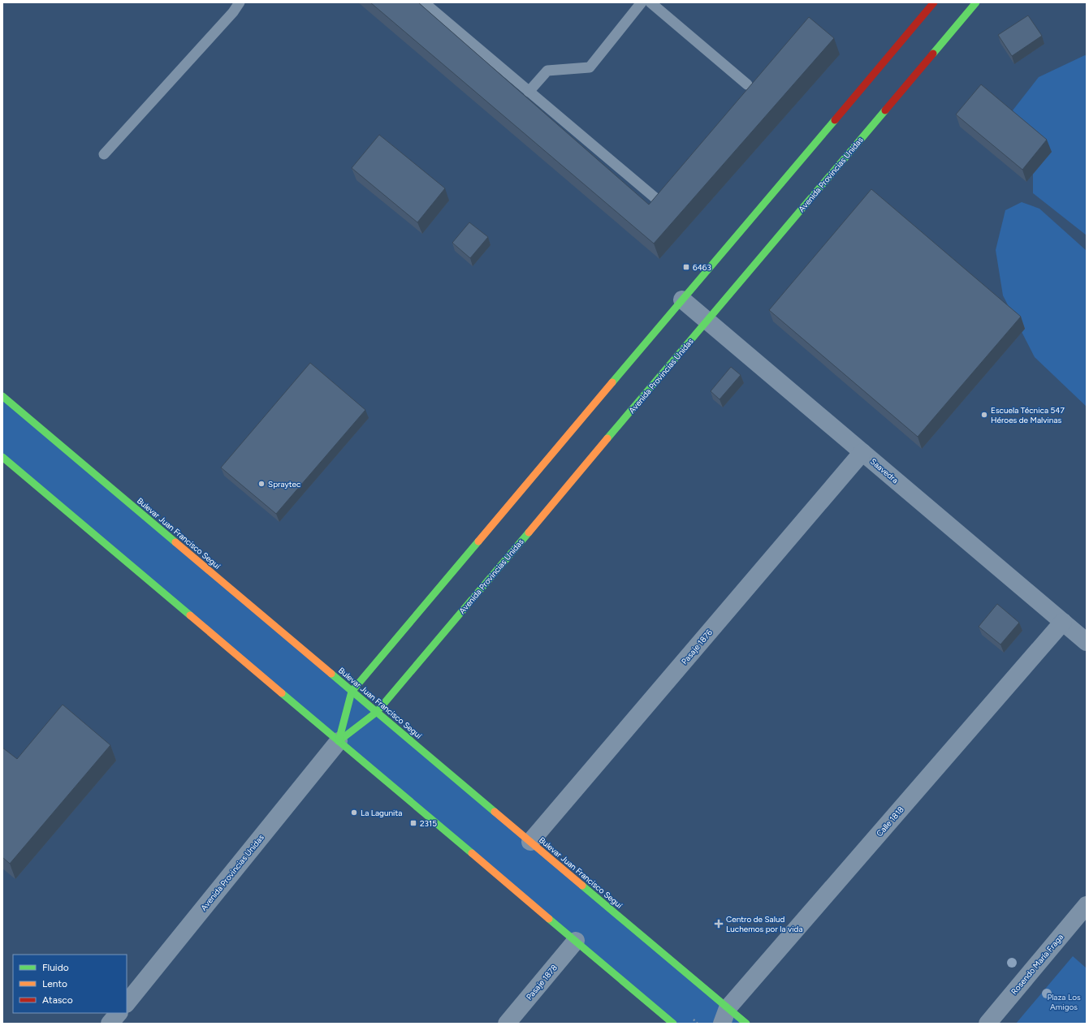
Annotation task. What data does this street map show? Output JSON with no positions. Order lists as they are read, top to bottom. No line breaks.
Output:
{"streets":{"main road":["Avenida Provincias Unidas","Bulevar Juan Francisco Seguí"],"street":["Saavedra","Pasaje 1876","Calle 1818","Rosendo María Fraga","Pasaje 1878"]},"crossings":[["Avenida Provincias Unidas","Saavedra"],["Avenida Provincias Unidas","Bulevar Juan Francisco Seguí"],["Saavedra","Pasaje 1876"],["Saavedra","Calle 1818"],["Bulevar Juan Francisco Seguí","Pasaje 1876"],["Bulevar Juan Francisco Seguí","Calle 1818"]],"parks":["Plaza Los Amigos"],"places":{"transit":["6463","2315"],"other":["Escuela Técnica 547 Héroes de Malvinas","Spraytec","La Lagunita"],"health":["Centro de Salud Luchemos por la vida"]},"legend":["Fluido","Lento","Atasco"]}
